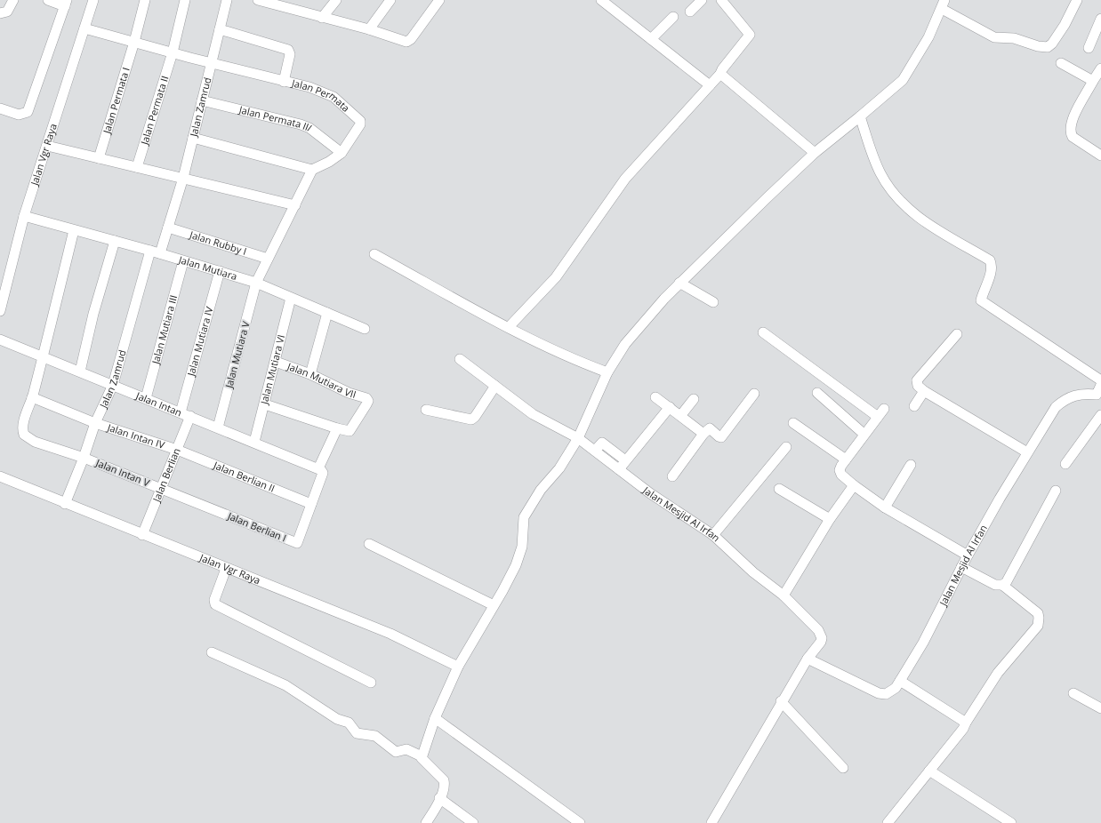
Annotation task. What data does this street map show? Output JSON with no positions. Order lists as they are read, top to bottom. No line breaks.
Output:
{"streets":{"street":["Jalan Permata","Jalan Permata I","Jalan Zamrud","Jalan Permata II","Jalan Permata III","Jalan Vgr Raya","Jalan Rubby I","Jalan Mutiara","Jalan Mutiara III","Jalan Mutiara IV","Jalan Mutiara V","Jalan Mutiara VI","Jalan Mutiara VII","Jalan Intan","Jalan Intan IV","Jalan Intan V","Jalan Berlian","Jalan Berlian II","Jalan Mesjid Al Irfan","Jalan Berlian I"]},"crossings":[["Jalan Permata","Jalan Permata I"],["Jalan Permata","Jalan Zamrud"],["Jalan Permata","Jalan Permata II"],["Jalan Permata","Jalan Permata III"],["Jalan Permata","Jalan Vgr Raya"],["Jalan Zamrud","Jalan Permata III"],["Jalan Zamrud","Jalan Vgr Raya"],["Jalan Zamrud","Jalan Rubby I"],["Jalan Zamrud","Jalan Mutiara"],["Jalan Zamrud","Jalan Intan"],["Jalan Zamrud","Jalan Intan IV"],["Jalan Zamrud","Jalan Intan V"],["Jalan Vgr Raya","Jalan Mutiara"],["Jalan Vgr Raya","Jalan Berlian"],["Jalan Mutiara","Jalan Mutiara III"],["Jalan Mutiara","Jalan Mutiara IV"],["Jalan Mutiara","Jalan Mutiara V"],["Jalan Mutiara","Jalan Mutiara VI"],["Jalan Mutiara III","Jalan Intan"],["Jalan Mutiara IV","Jalan Intan"],["Jalan Mutiara V","Jalan Intan"],["Jalan Mutiara VI","Jalan Mutiara VII"],["Jalan Mutiara VI","Jalan Intan"],["Jalan Intan","Jalan Berlian"],["Jalan Intan","Jalan Berlian I"],["Jalan Intan IV","Jalan Intan V"],["Jalan Intan IV","Jalan Berlian"],["Jalan Intan IV","Jalan Berlian II"],["Jalan Intan V","Jalan Berlian"],["Jalan Intan V","Jalan Berlian I"],["Jalan Berlian","Jalan Berlian II"],["Jalan Berlian","Jalan Berlian I"],["Jalan Berlian II","Jalan Berlian I"]]}
